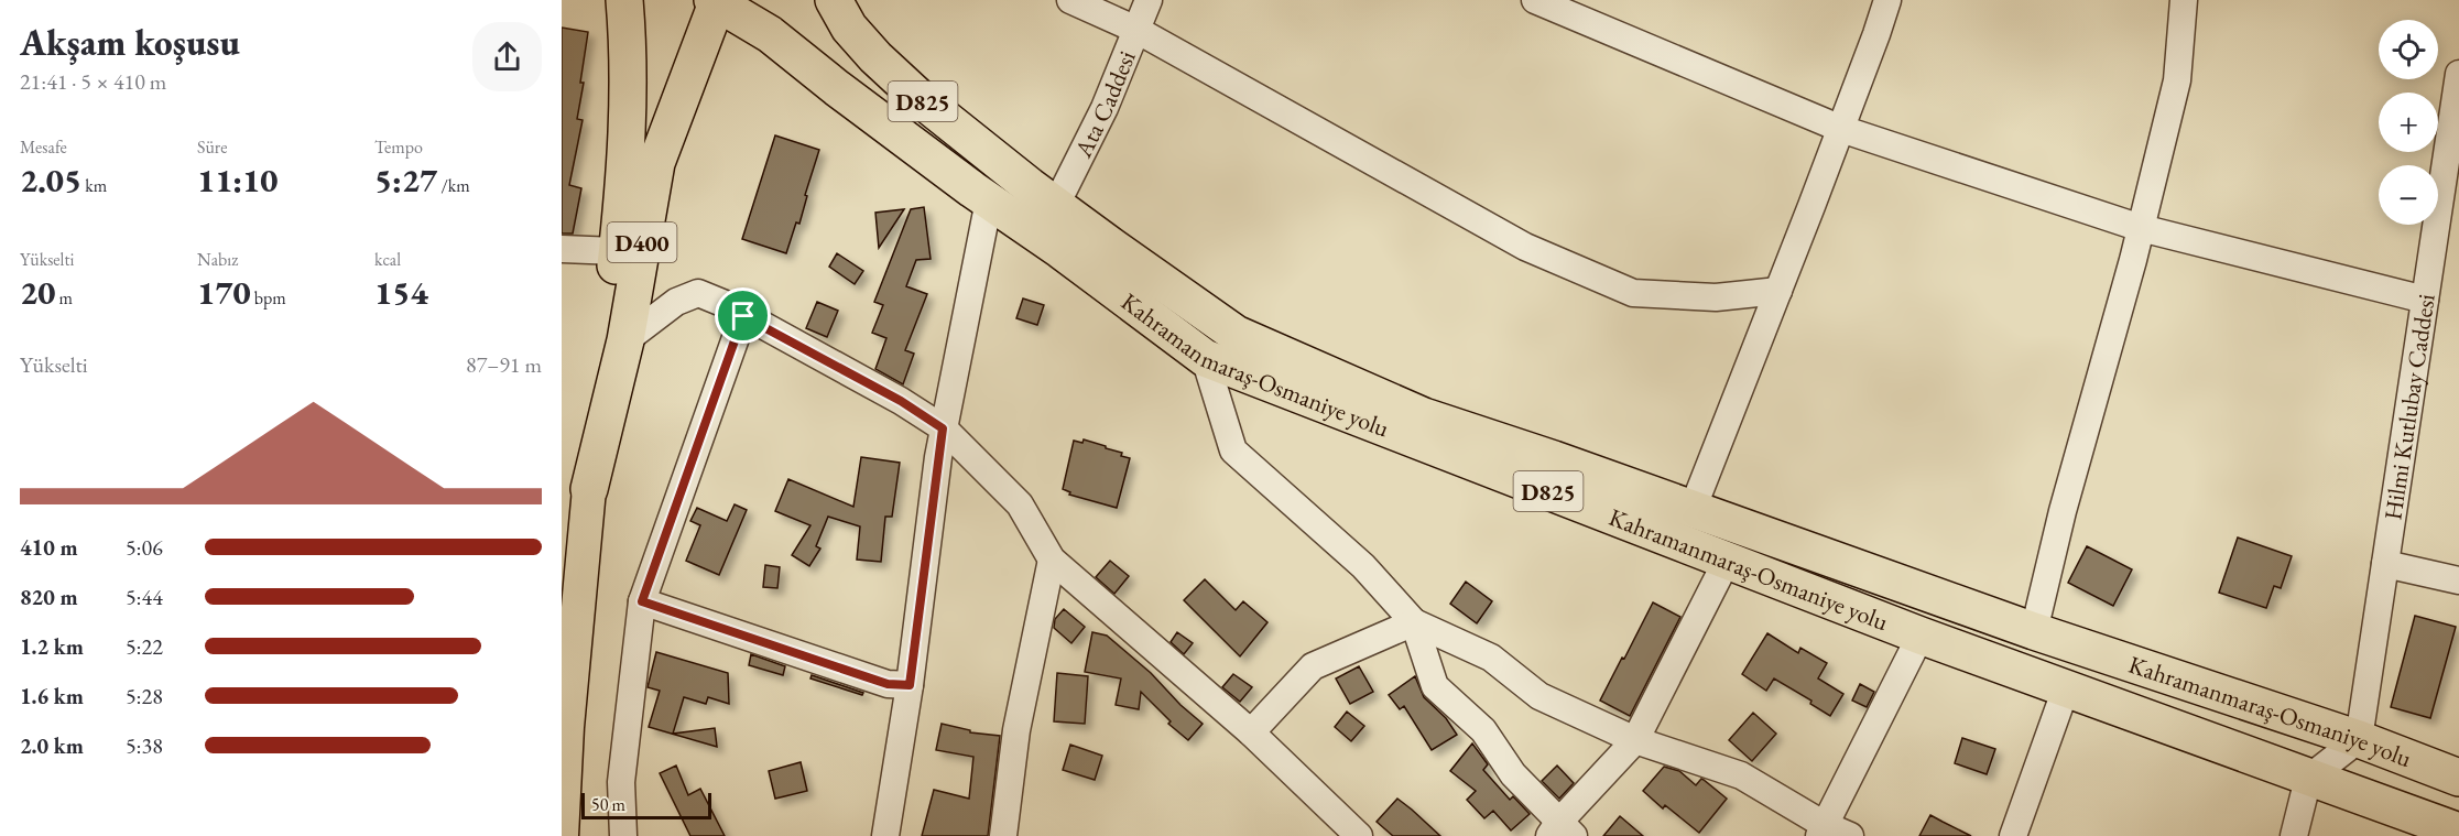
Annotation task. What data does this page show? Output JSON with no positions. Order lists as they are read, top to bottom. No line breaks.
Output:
{"streets":{"highway":["D825","D400","Kahramanmaraş-Osmaniye yolu"],"street":["Ata Caddesi","Hilmi Kutlubay Caddesi"]},"crossings":[["Ata Caddesi","Kahramanmaraş-Osmaniye yolu"],["D400","Kahramanmaraş-Osmaniye yolu"],["Kahramanmaraş-Osmaniye yolu","Hilmi Kutlubay Caddesi"]],"scale_bar":"50 m","page":{"heading":["Akşam koşusu","21:41 · 5 × 410 m"],"map_buttons":["+","−"],"stats":[["Mesafe","2.05 km"],["Süre","11:10"],["Tempo","5:27 /km"],["Yükselti","20 m"],["Nabız","170 bpm"],["kcal","154"]],"chart":["Yükselti","87–91 m"],"list":[{"name":"410 m","note":"5:06"},{"name":"820 m","note":"5:44"},{"name":"1.2 km","note":"5:22"},{"name":"1.6 km","note":"5:28"},{"name":"2.0 km","note":"5:38"}],"scale":"50 m"}}
